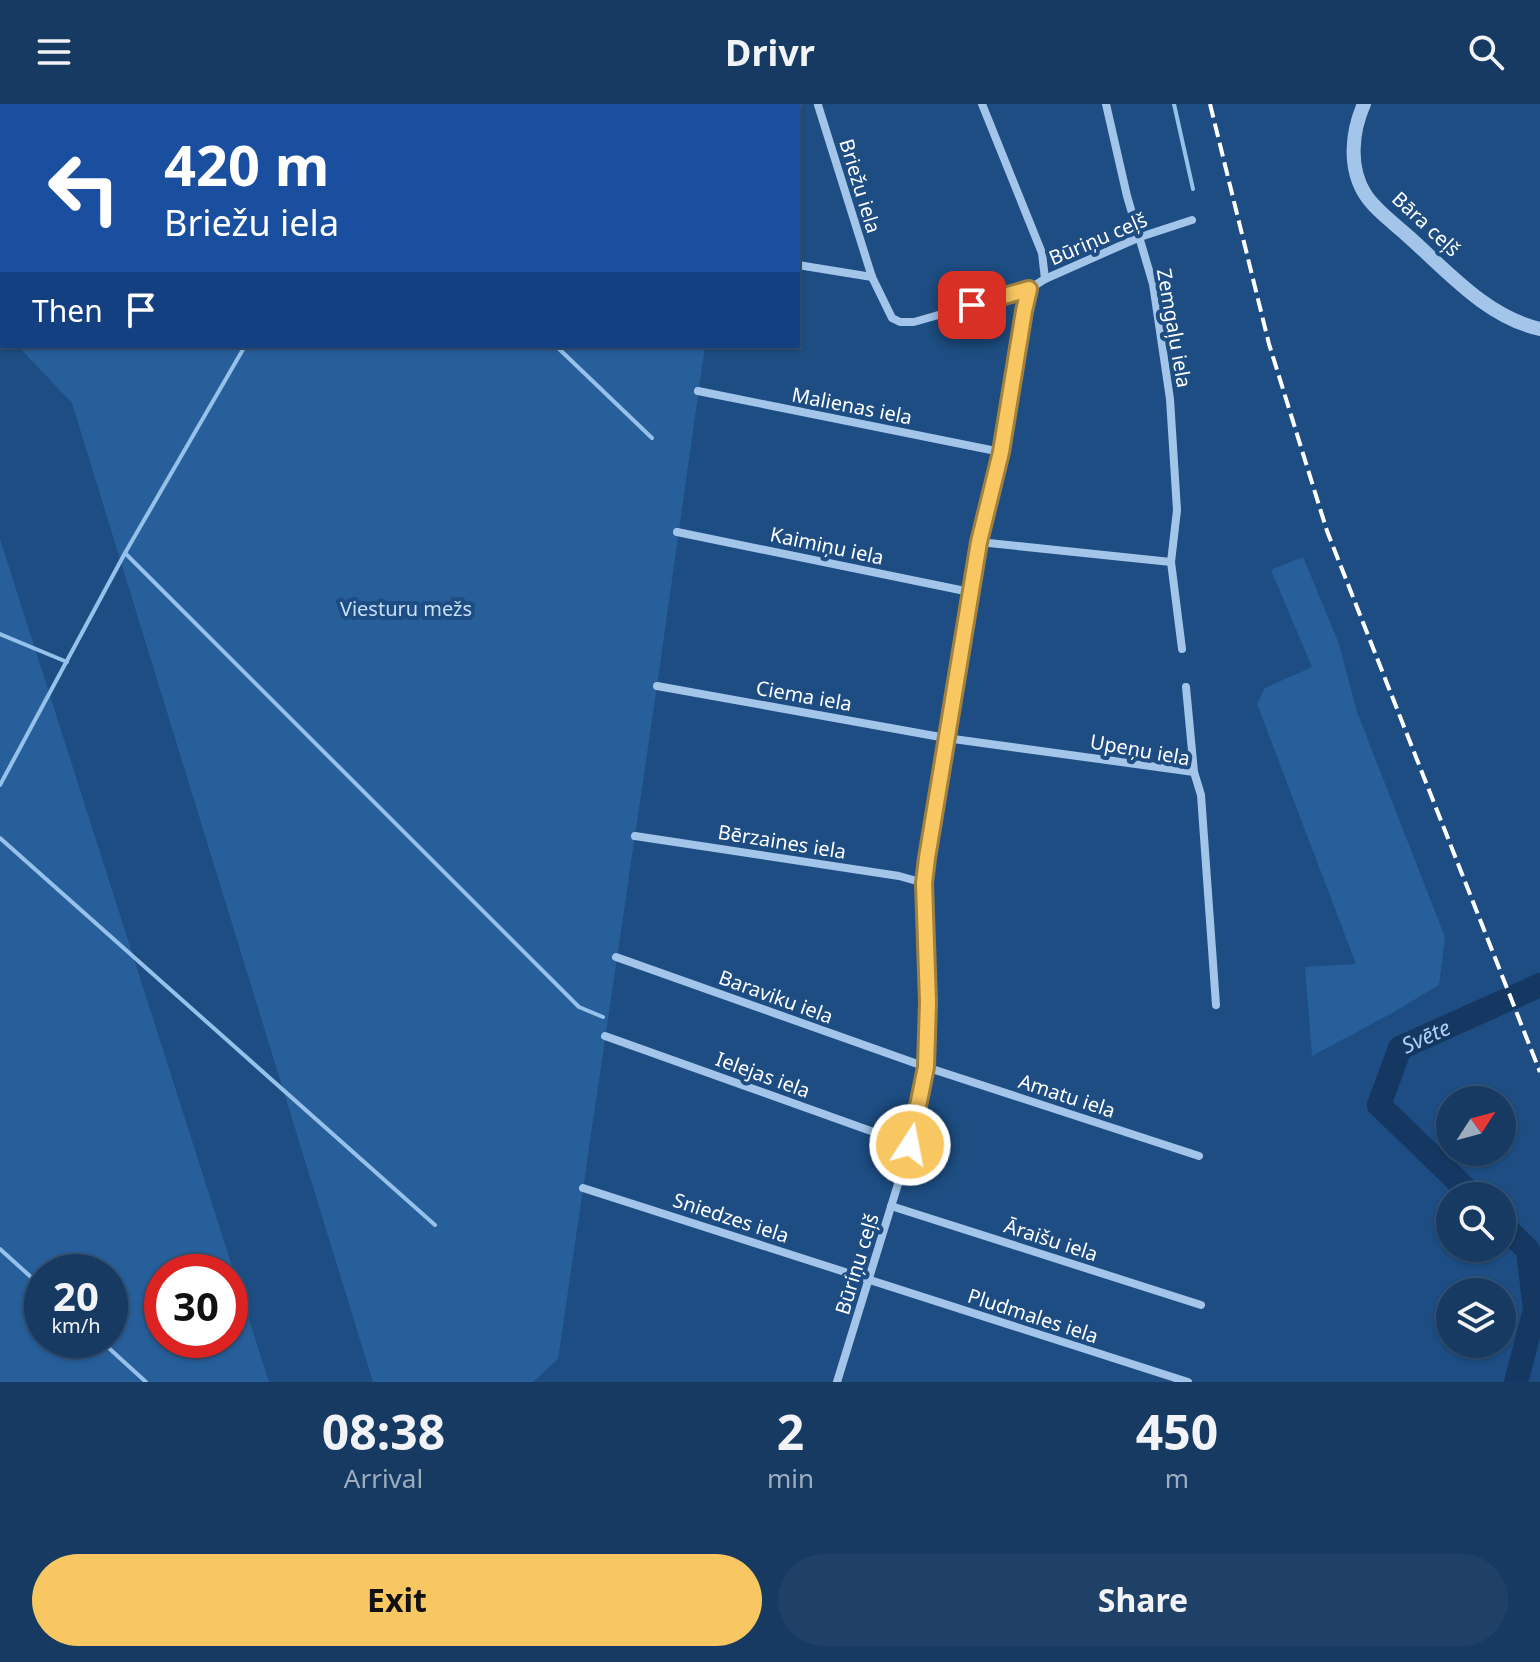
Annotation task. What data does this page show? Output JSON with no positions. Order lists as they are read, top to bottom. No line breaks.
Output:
{"streets":{"street":["Briežu iela","Bāra ceļš","Būriņu ceļš","Zemgaļu iela","Malienas iela","Kaimiņu iela","Ciema iela","Upeņu iela","Bērzaines iela","Baraviku iela","Ielejas iela","Amatu iela","Sniedzes iela","Āraišu iela","Pludmales iela"]},"crossings":[["Briežu iela","Būriņu ceļš"],["Būriņu ceļš","Zemgaļu iela"],["Būriņu ceļš","Malienas iela"],["Būriņu ceļš","Kaimiņu iela"],["Būriņu ceļš","Ciema iela"],["Būriņu ceļš","Upeņu iela"],["Būriņu ceļš","Bērzaines iela"],["Būriņu ceļš","Baraviku iela"],["Būriņu ceļš","Ielejas iela"],["Būriņu ceļš","Amatu iela"],["Būriņu ceļš","Sniedzes iela"],["Būriņu ceļš","Āraišu iela"],["Būriņu ceļš","Pludmales iela"],["Ciema iela","Upeņu iela"],["Baraviku iela","Amatu iela"],["Sniedzes iela","Pludmales iela"]],"water":["Svēte"],"parks":["Viesturu mežs"],"north":"top right","page":{"header":"Drivr","turn":["420 m","Briežu iela"],"then":"Then","speed":"20 km/h","limit":"30","eta":["08:38","Arrival","2","min","450","m"],"buttons":["Exit","Share"]}}
